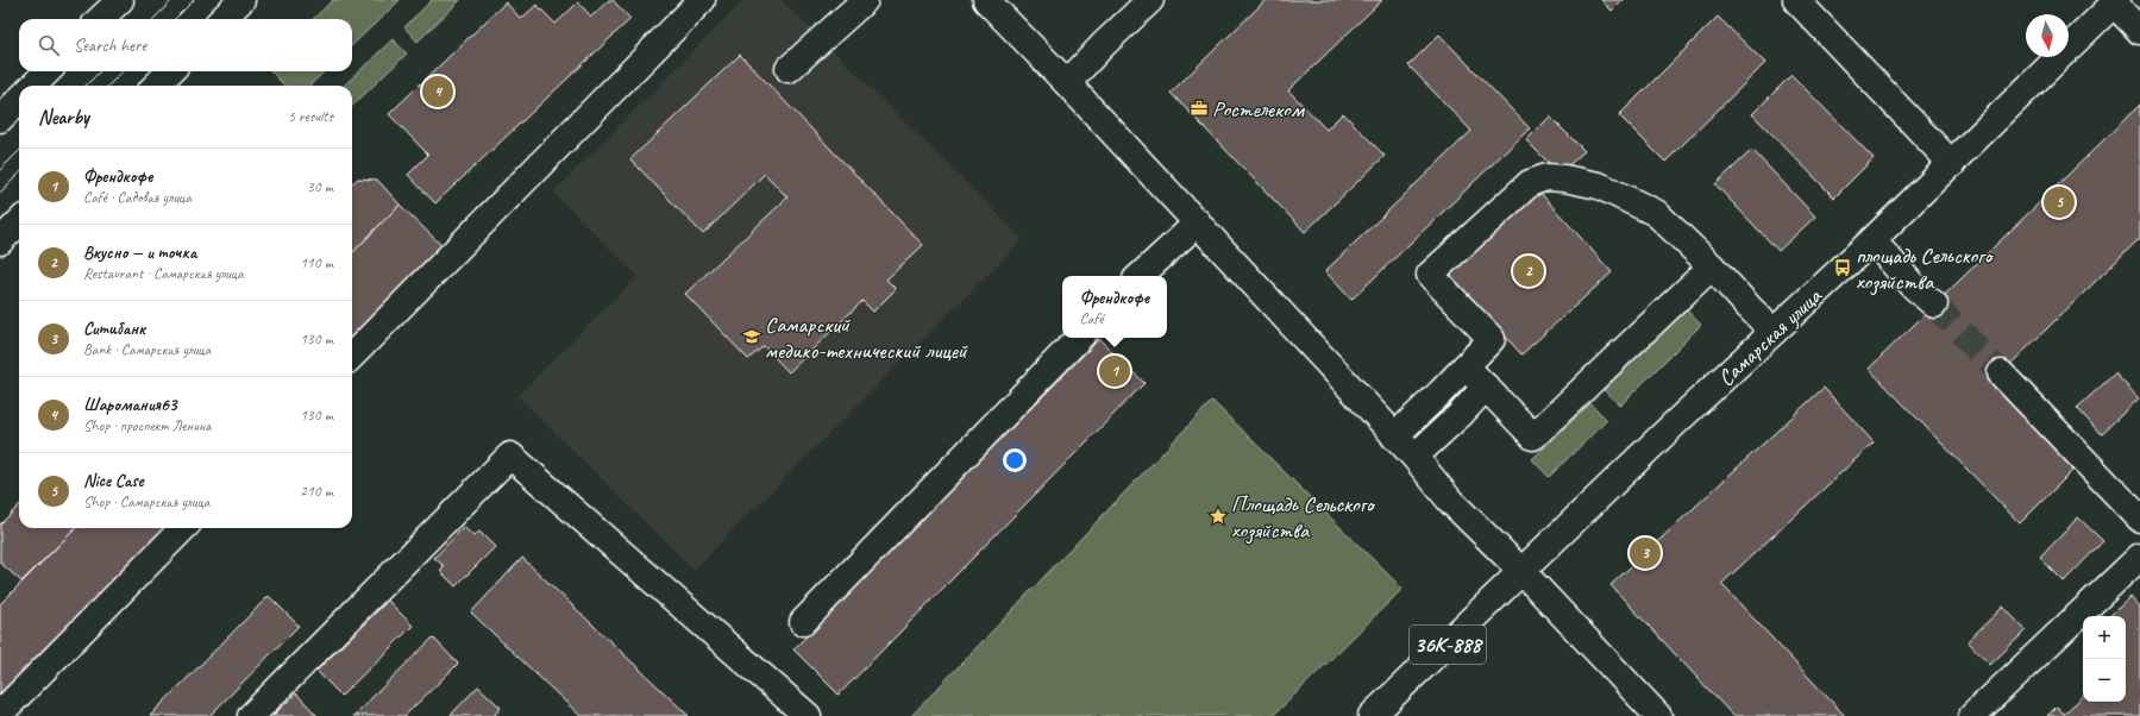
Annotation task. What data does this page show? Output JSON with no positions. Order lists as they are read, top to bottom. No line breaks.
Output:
{"streets":{"main road":["Самарская улица","36К-888"]},"crossings":[["Самарская улица","36К-888"]],"places":{"office":["Ростелеком"],"bus stop":["площадь Сельского хозяйства"],"school or university":["Самарский медико-технический лицей"],"place":["Площадь Сельского хозяйства"]},"north":"bottom","page":{"search":"Search here","pins":["4","5","2","1","3"],"heading":["Nearby","5 results"],"list":[{"mark":"1","name":"Френдкофе","note":"Café · Садовая улица","value":"30 m"},{"mark":"2","name":"Вкусно — и точка","note":"Restaurant · Самарская улица","value":"110 m"},{"mark":"3","name":"Ситибанк","note":"Bank · Самарская улица","value":"130 m"},{"mark":"4","name":"Шаромания63","note":"Shop · проспект Ленина","value":"130 m"},{"mark":"5","name":"Nice Case","note":"Shop · Самарская улица","value":"210 m"}],"popup":["Френдкофе","Café"],"map_buttons":["+","−"]}}
